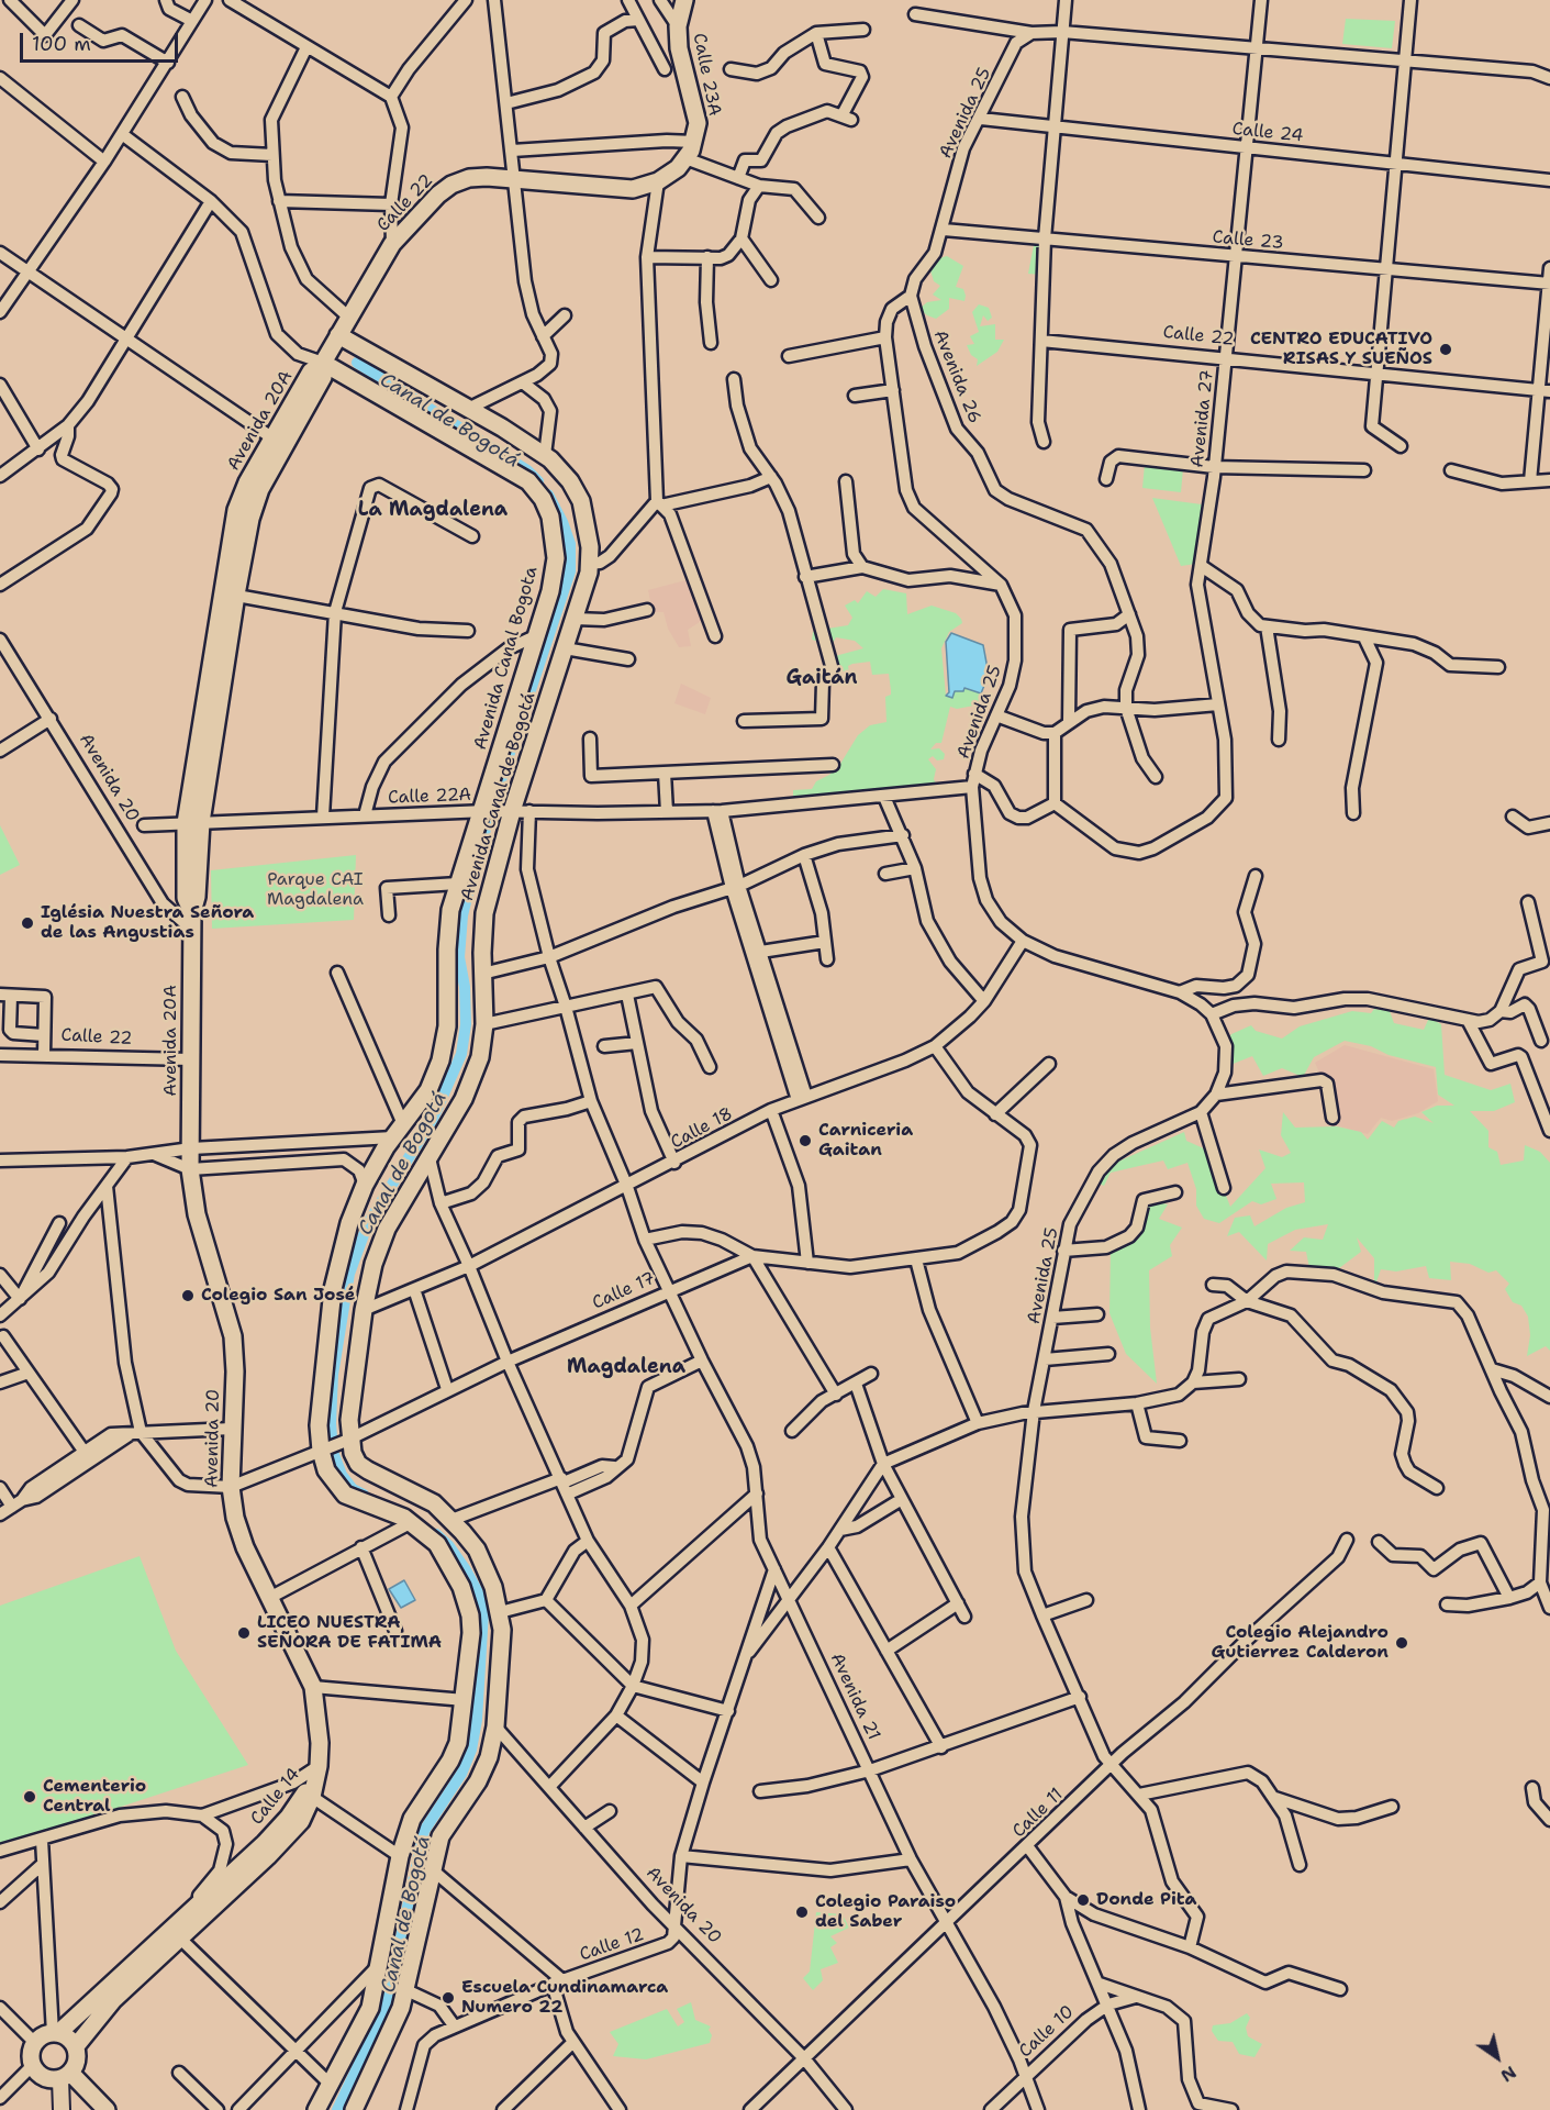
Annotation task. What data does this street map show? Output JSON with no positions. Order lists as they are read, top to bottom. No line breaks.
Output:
{"streets":{"main road":["Calle 23A","Calle 22","Avenida 20A","Avenida Canal Bogota","Avenida 20","Avenida Canal de Bogotá","Calle 14"],"street":["Avenida 25","Calle 24","Calle 23","Avenida 26","Avenida 27","Calle 22A","Calle 18","Calle 17","Avenida 21","Calle 11","Calle 12","Calle 10"]},"crossings":[["Calle 23A","Calle 22"],["Avenida 25","Calle 24"],["Avenida 25","Calle 23"],["Avenida 25","Avenida 26"],["Avenida 25","Calle 22A"],["Avenida 25","Calle 18"],["Avenida 25","Calle 11"],["Calle 24","Avenida 27"],["Calle 22","Avenida 27"],["Calle 22","Avenida 20A"],["Calle 22","Avenida Canal Bogota"],["Calle 22","Avenida Canal de Bogotá"],["Calle 23","Avenida 27"],["Avenida 26","Avenida 27"],["Avenida 20A","Avenida Canal Bogota"],["Avenida 20A","Avenida 20"],["Avenida 20A","Calle 22A"],["Avenida Canal Bogota","Calle 22A"],["Avenida Canal Bogota","Avenida Canal de Bogotá"],["Avenida 20","Calle 17"],["Avenida 20","Calle 14"],["Avenida 20","Calle 11"],["Avenida 20","Calle 12"],["Calle 22A","Avenida Canal de Bogotá"],["Calle 22A","Avenida 21"],["Avenida Canal de Bogotá","Calle 18"],["Avenida Canal de Bogotá","Calle 17"],["Calle 18","Avenida 21"],["Calle 17","Avenida 21"],["Avenida 21","Calle 11"],["Avenida 21","Calle 10"]],"districts":["La Magdalena","Gaitán","Magdalena"],"water":["Canal de Bogotá"],"parks":["Parque CAI Magdalena"],"places":["CENTRO EDUCATIVO RISAS Y SUEÑOS","Iglésia Nuestra Señora de las Angustias","Carniceria Gaitan","Colegio San José","LICEO NUESTRA SEÑORA DE FATIMA","Colegio Alejandro Gutierrez Calderon","Cementerio Central","Donde Pita","Colegio Paraiso del Saber","Escuela Cundinamarca Numero 22"],"scale_bar":"100 m","north":"bottom right"}
